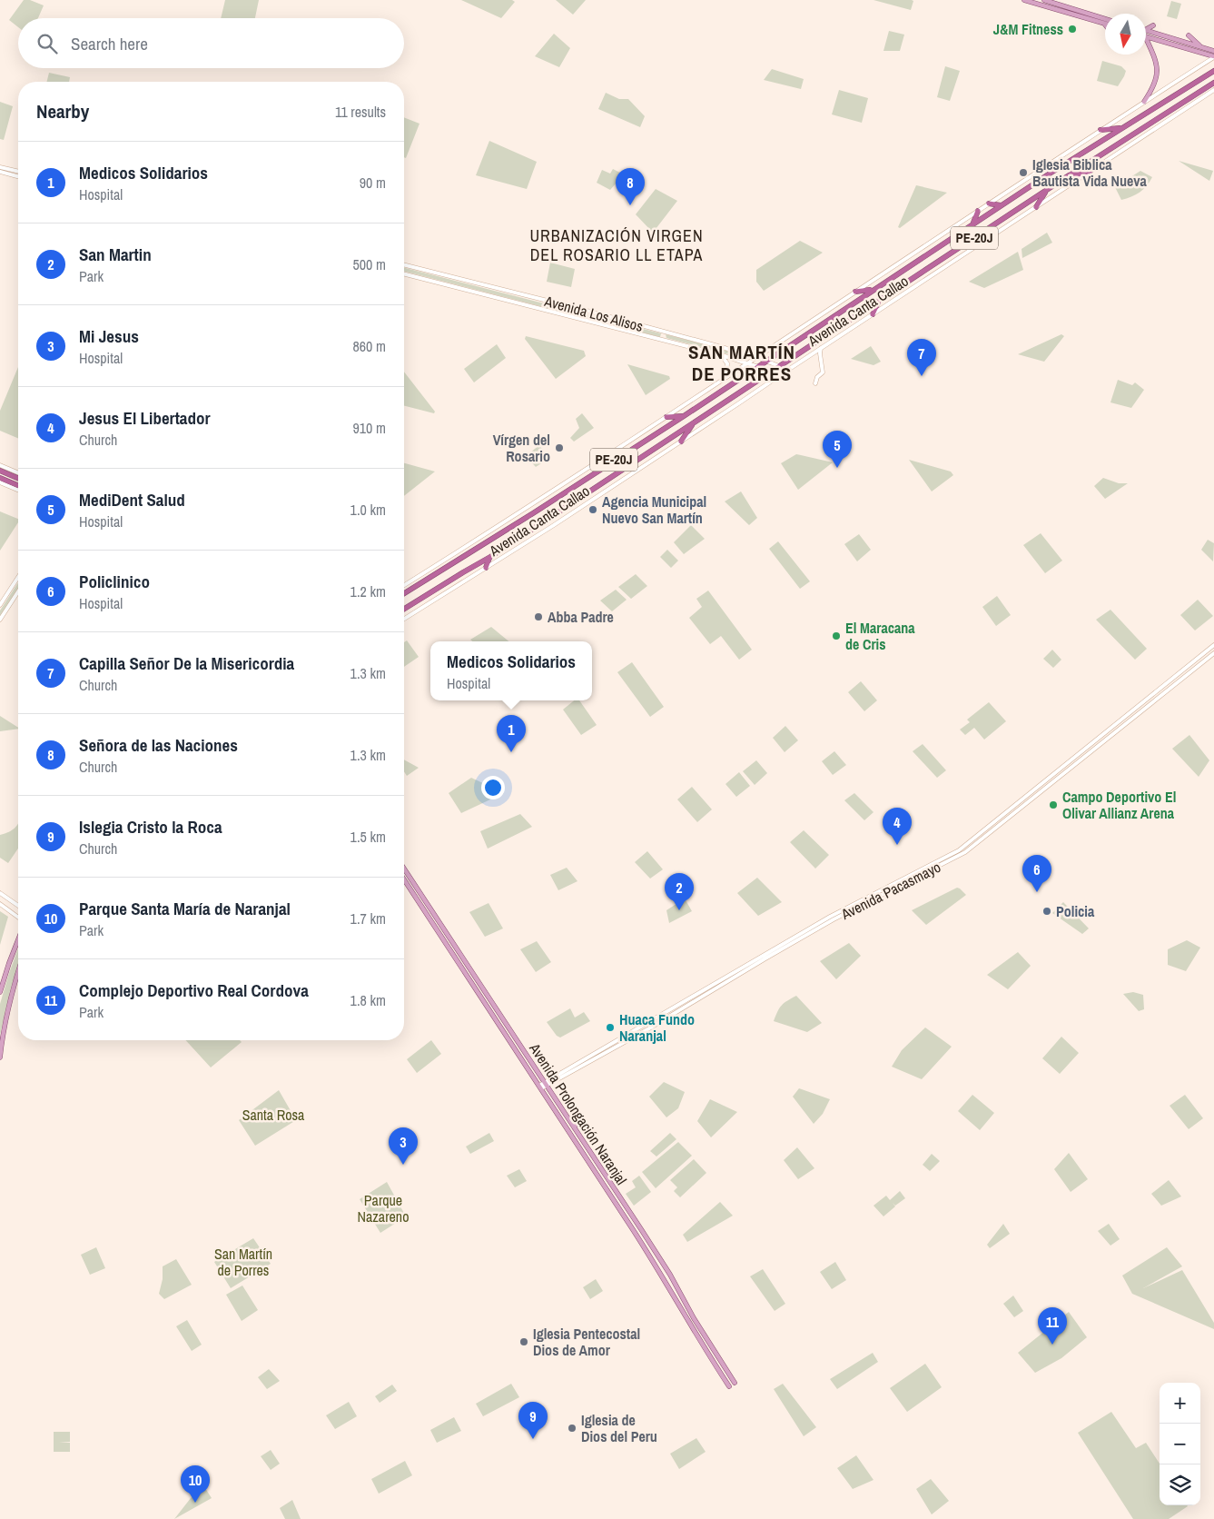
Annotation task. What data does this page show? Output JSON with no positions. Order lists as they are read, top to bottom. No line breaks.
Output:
{"streets":{"highway":["PE-20J","Avenida Canta Callao"],"main road":["Avenida Los Alisos","Avenida Pacasmayo","Avenida Prolongación Naranjal"]},"crossings":[["Avenida Canta Callao","Avenida Los Alisos"],["Avenida Pacasmayo","Avenida Prolongación Naranjal"]],"districts":["URBANIZACIÓN VIRGEN DEL ROSARIO LL ETAPA","SAN MARTÍN DE PORRES"],"parks":["Santa Rosa","Parque Nazareno","San Martín de Porres"],"places":["J&M Fitness","Iglesia Biblica Bautista Vida Nueva","Vírgen del Rosario","Agencia Municipal Nuevo San Martín","Abba Padre","El Maracana de Cris","Campo Deportivo El Olivar Allianz Arena","Policia","Huaca Fundo Naranjal","Iglesia Pentecostal Dios de Amor","Iglesia de Dios del Peru"],"north":"bottom","page":{"search":"Search here","heading":["Nearby","11 results"],"list":[{"mark":"1","name":"Medicos Solidarios","note":"Hospital","value":"90 m"},{"mark":"2","name":"San Martin","note":"Park","value":"500 m"},{"mark":"3","name":"Mi Jesus","note":"Hospital","value":"860 m"},{"mark":"4","name":"Jesus El Libertador","note":"Church","value":"910 m"},{"mark":"5","name":"MediDent Salud","note":"Hospital","value":"1.0 km"},{"mark":"6","name":"Policlinico","note":"Hospital","value":"1.2 km"},{"mark":"7","name":"Capilla Señor De la Misericordia","note":"Church","value":"1.3 km"},{"mark":"8","name":"Señora de las Naciones","note":"Church","value":"1.3 km"},{"mark":"9","name":"Islegia Cristo la Roca","note":"Church","value":"1.5 km"},{"mark":"10","name":"Parque Santa María de Naranjal","note":"Park","value":"1.7 km"},{"mark":"11","name":"Complejo Deportivo Real Cordova","note":"Park","value":"1.8 km"}],"pins":["8","7","5","1","4","6","2","3","11","9","10"],"popup":["Medicos Solidarios","Hospital"],"map_buttons":["+","−"]}}
